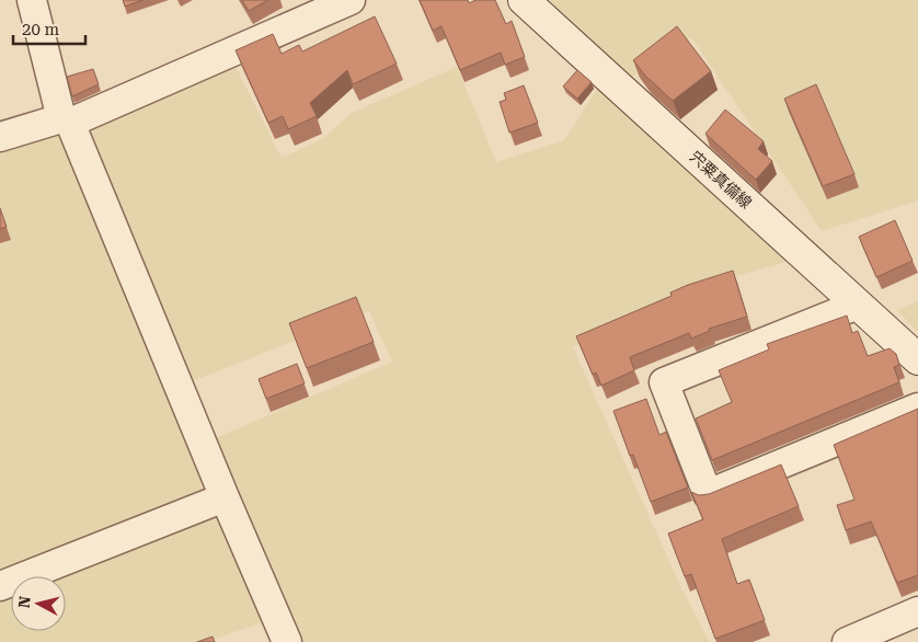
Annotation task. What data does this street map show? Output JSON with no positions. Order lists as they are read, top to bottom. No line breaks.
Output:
{"streets":{"main road":["宍粟真備線"]},"scale_bar":"20 m","north":"left"}
